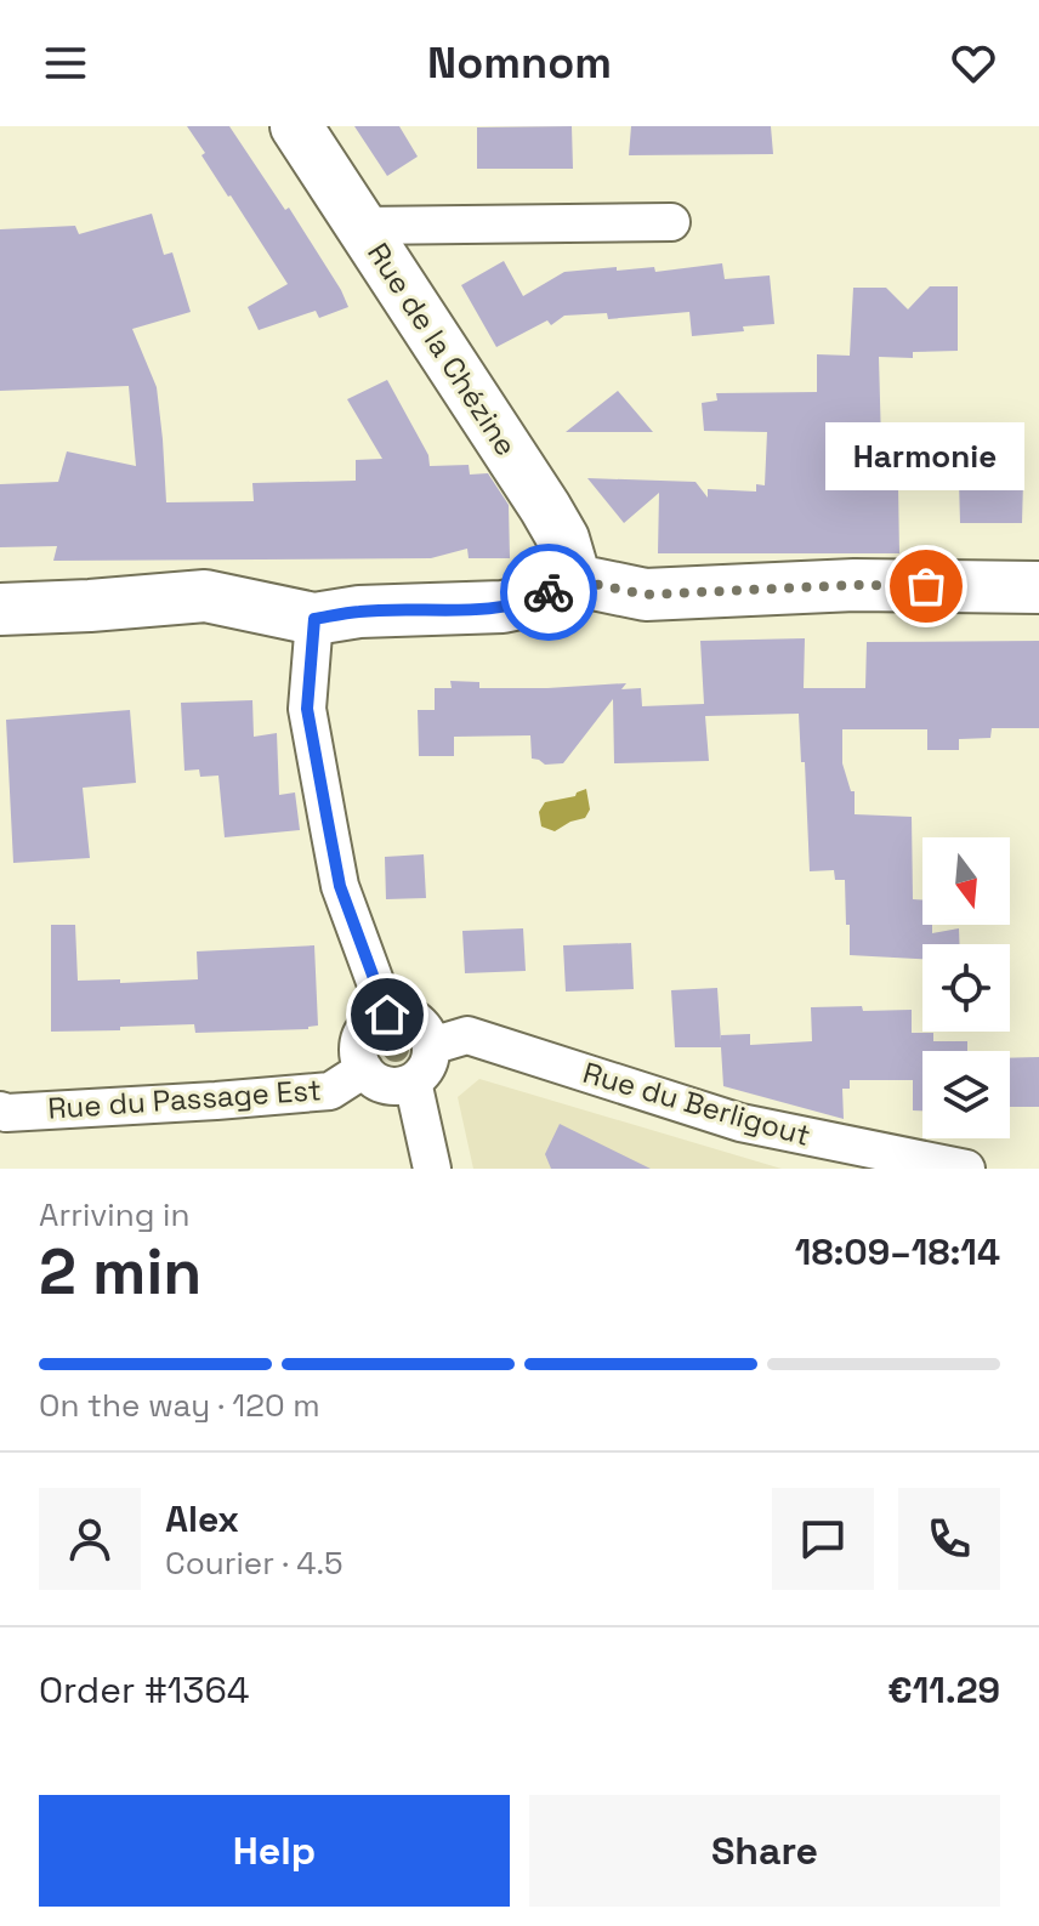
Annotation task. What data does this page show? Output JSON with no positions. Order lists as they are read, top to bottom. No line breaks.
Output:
{"streets":{"main road":["Rue de la Chézine"],"street":["Rue du Passage Est","Rue du Berligout"]},"crossings":[["Rue du Passage Est","Rue du Berligout"]],"places":["Harmonie"],"north":"bottom","page":{"header":"Nomnom","bubble":"Harmonie","heading":["2 min","Arriving in","18:09–18:14"],"panel":["Alex","Courier · 4.5","Order #1364","€11.29"],"bar":"On the way · 120 m","buttons":["Help","Share"]}}
